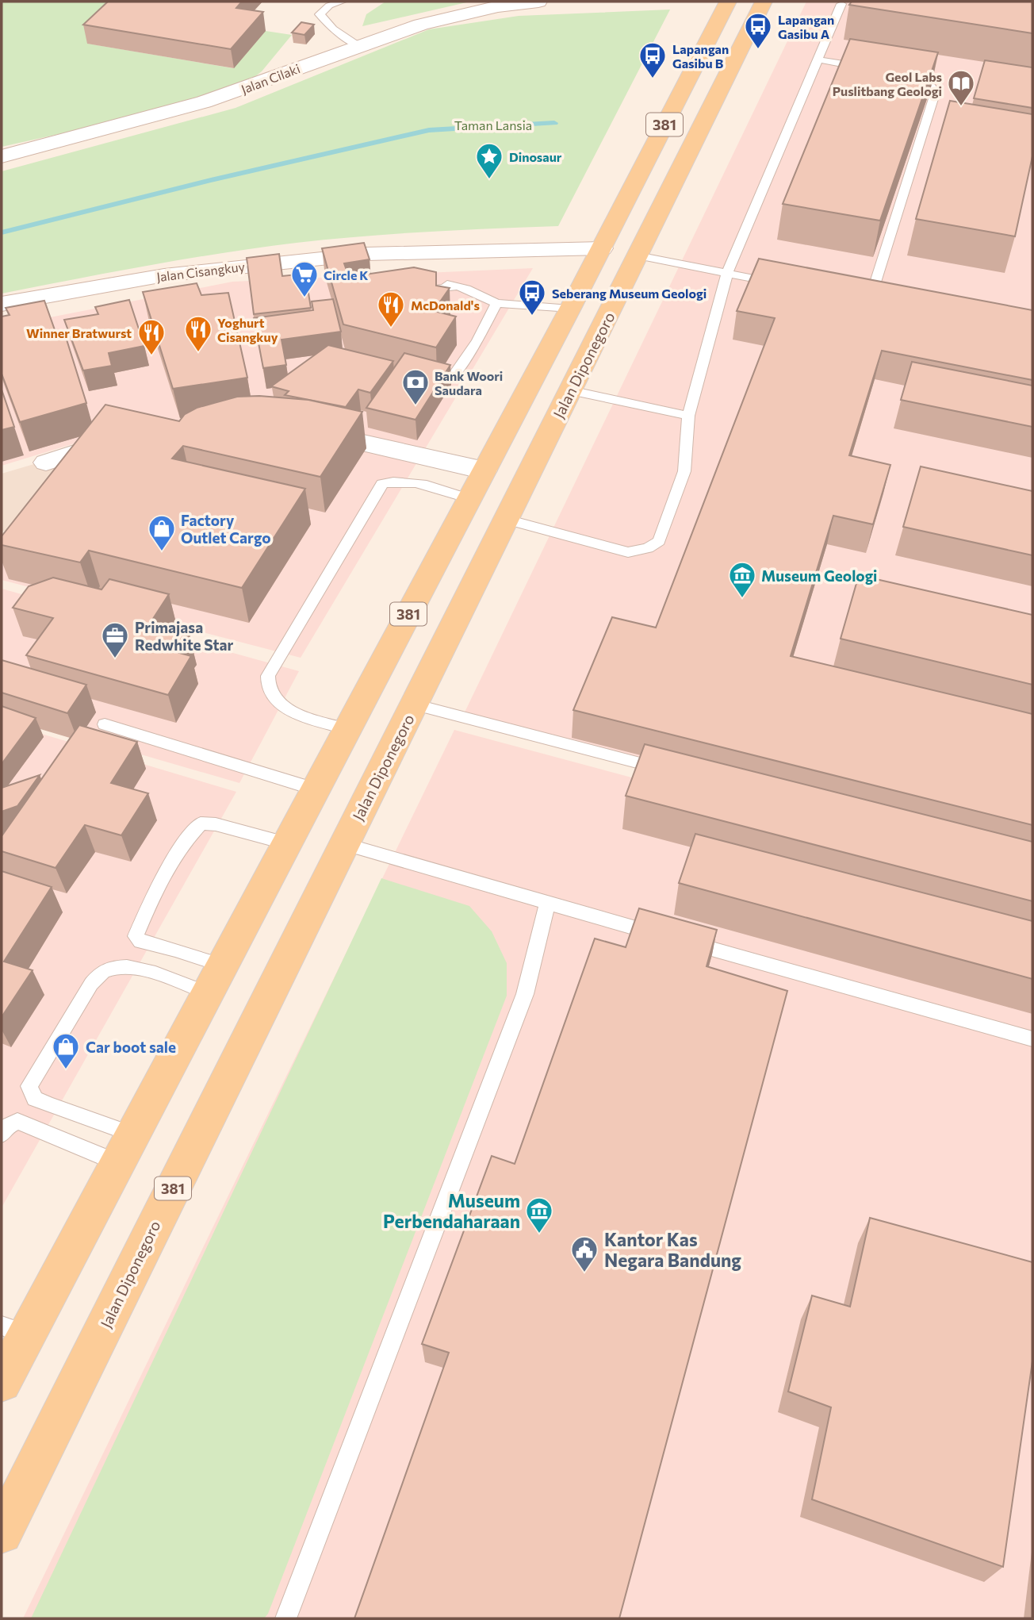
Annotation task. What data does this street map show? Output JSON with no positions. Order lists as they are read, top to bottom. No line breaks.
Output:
{"streets":{"main road":["381","Jalan Diponegoro"],"street":["Jalan Cilaki","Jalan Cisangkuy"]},"crossings":[["381","Jalan Cisangkuy"]],"parks":["Taman Lansia"],"places":{"bus stop":["Lapangan Gasibu A","Lapangan Gasibu B","Seberang Museum Geologi"],"library":["Geol Labs Puslitbang Geologi"],"place":["Dinosaur"],"supermarket":["Circle K"],"restaurant":["McDonald's","Yoghurt Cisangkuy","Winner Bratwurst"],"bank":["Bank Woori Saudara"],"shop":["Factory Outlet Cargo","Car boot sale"],"museum":["Museum Geologi","Museum Perbendaharaan"],"office":["Primajasa Redwhite Star"],"public building":["Kantor Kas Negara Bandung"]}}
